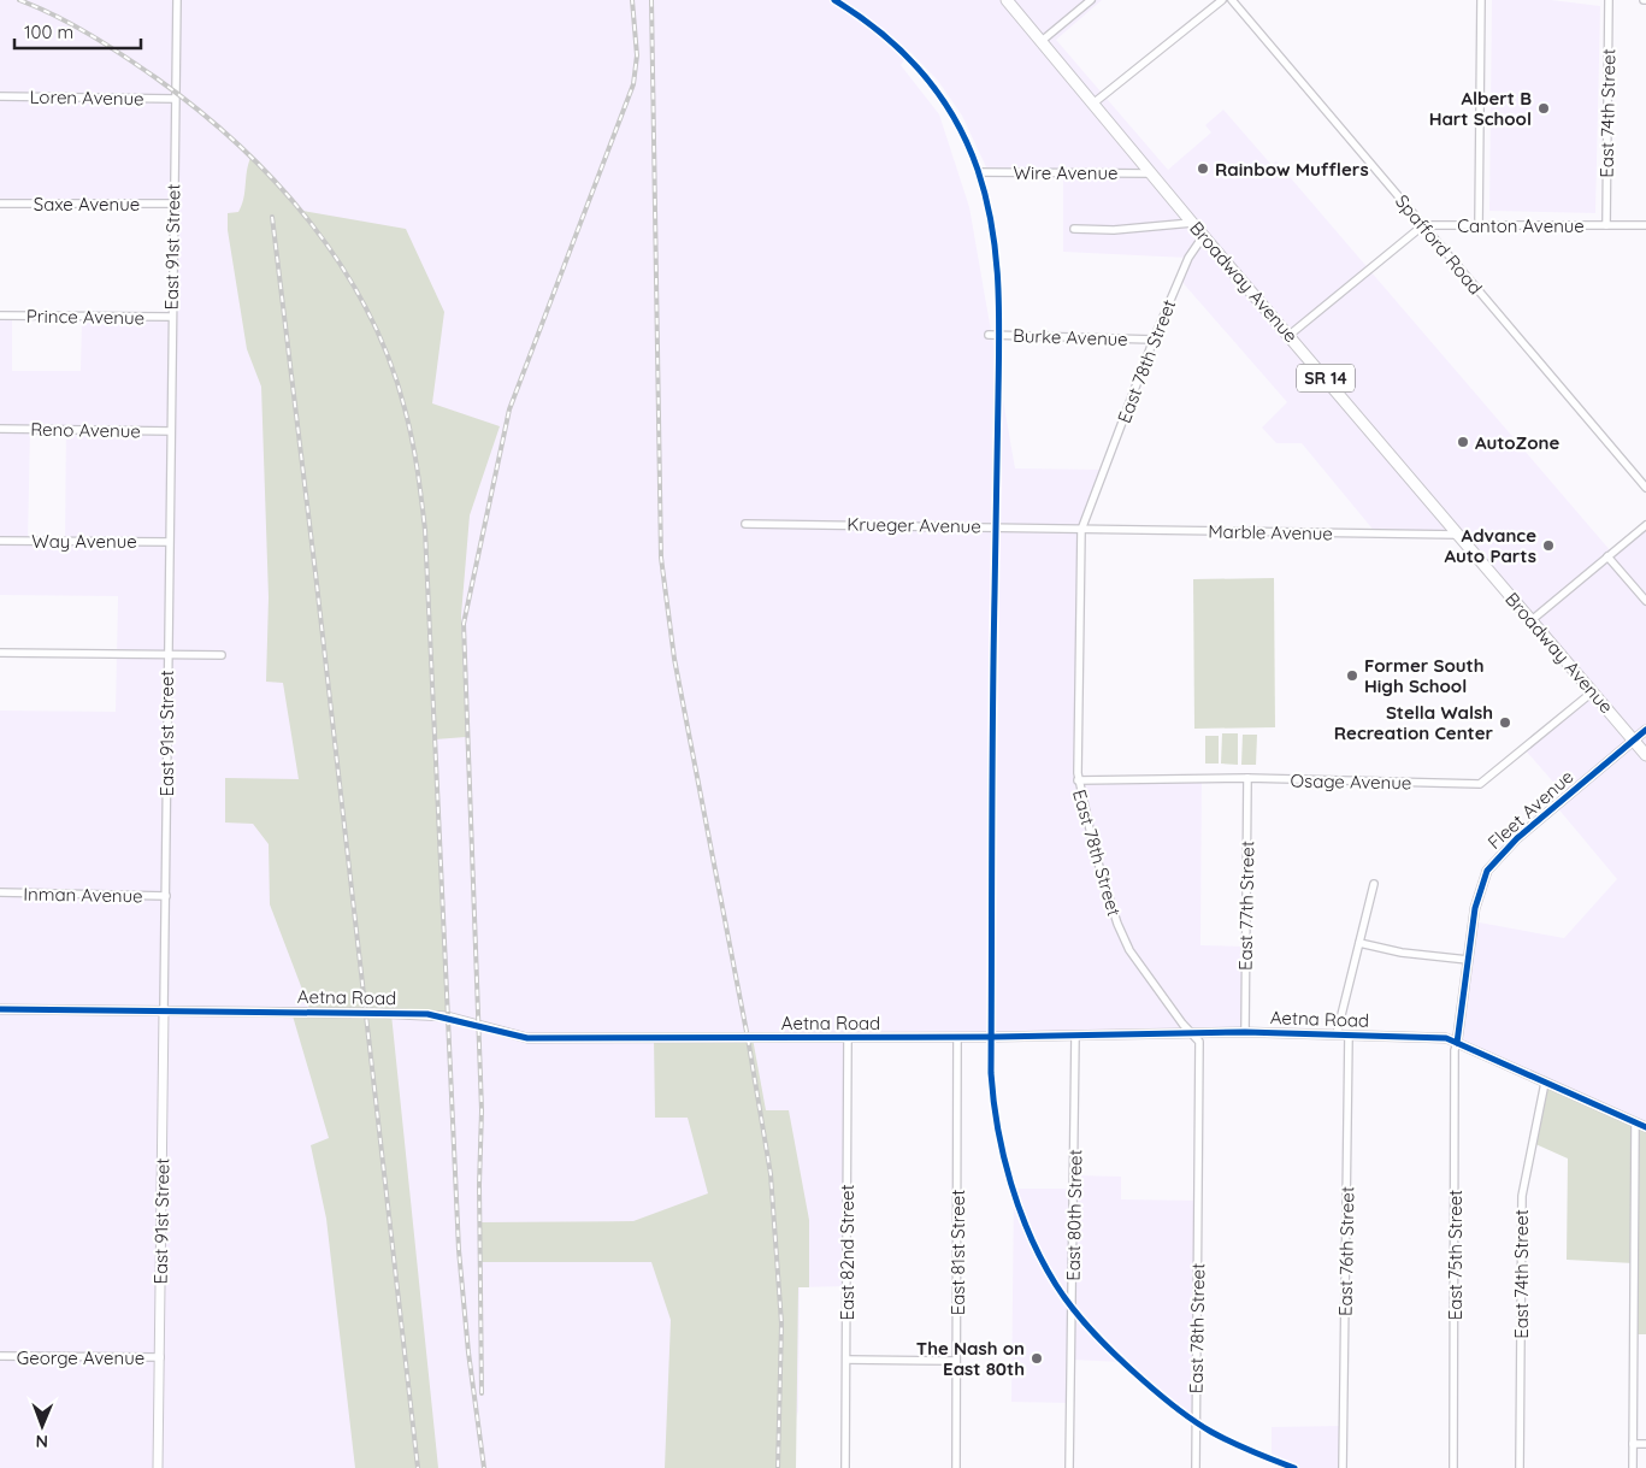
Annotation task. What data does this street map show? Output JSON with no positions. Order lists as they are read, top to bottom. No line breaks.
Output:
{"streets":{"main road":["Broadway Avenue","SR 14"],"street":["Loren Avenue","East 74th Street","Wire Avenue","Saxe Avenue","Canton Avenue","Spafford Road","East 91st Street","Prince Avenue","Burke Avenue","East 78th Street","Reno Avenue","Krueger Avenue","Marble Avenue","Way Avenue","Osage Avenue","Fleet Avenue","Inman Avenue","East 77th Street","Aetna Road","East 80th Street","East 76th Street","East 82nd Street","East 81st Street","East 75th Street","George Avenue"]},"crossings":[["Loren Avenue","East 91st Street"],["East 74th Street","Canton Avenue"],["East 74th Street","Aetna Road"],["Wire Avenue","Broadway Avenue"],["Saxe Avenue","East 91st Street"],["Canton Avenue","Spafford Road"],["East 91st Street","Prince Avenue"],["East 91st Street","Reno Avenue"],["East 91st Street","Way Avenue"],["East 91st Street","Inman Avenue"],["East 91st Street","Aetna Road"],["East 91st Street","George Avenue"],["Broadway Avenue","East 78th Street"],["Broadway Avenue","Marble Avenue"],["Broadway Avenue","Osage Avenue"],["Broadway Avenue","Fleet Avenue"],["Burke Avenue","East 78th Street"],["East 78th Street","Krueger Avenue"],["East 78th Street","Marble Avenue"],["East 78th Street","Osage Avenue"],["East 78th Street","Aetna Road"],["Krueger Avenue","Marble Avenue"],["Osage Avenue","East 77th Street"],["Fleet Avenue","Aetna Road"],["Fleet Avenue","East 75th Street"],["East 77th Street","Aetna Road"],["Aetna Road","East 80th Street"],["Aetna Road","East 76th Street"],["Aetna Road","East 82nd Street"],["Aetna Road","East 81st Street"],["Aetna Road","East 75th Street"]],"places":["Albert B Hart School","Rainbow Mufflers","AutoZone","Advance Auto Parts","Former South High School","Stella Walsh Recreation Center","The Nash on East 80th"],"scale_bar":"100 m","north":"bottom"}
